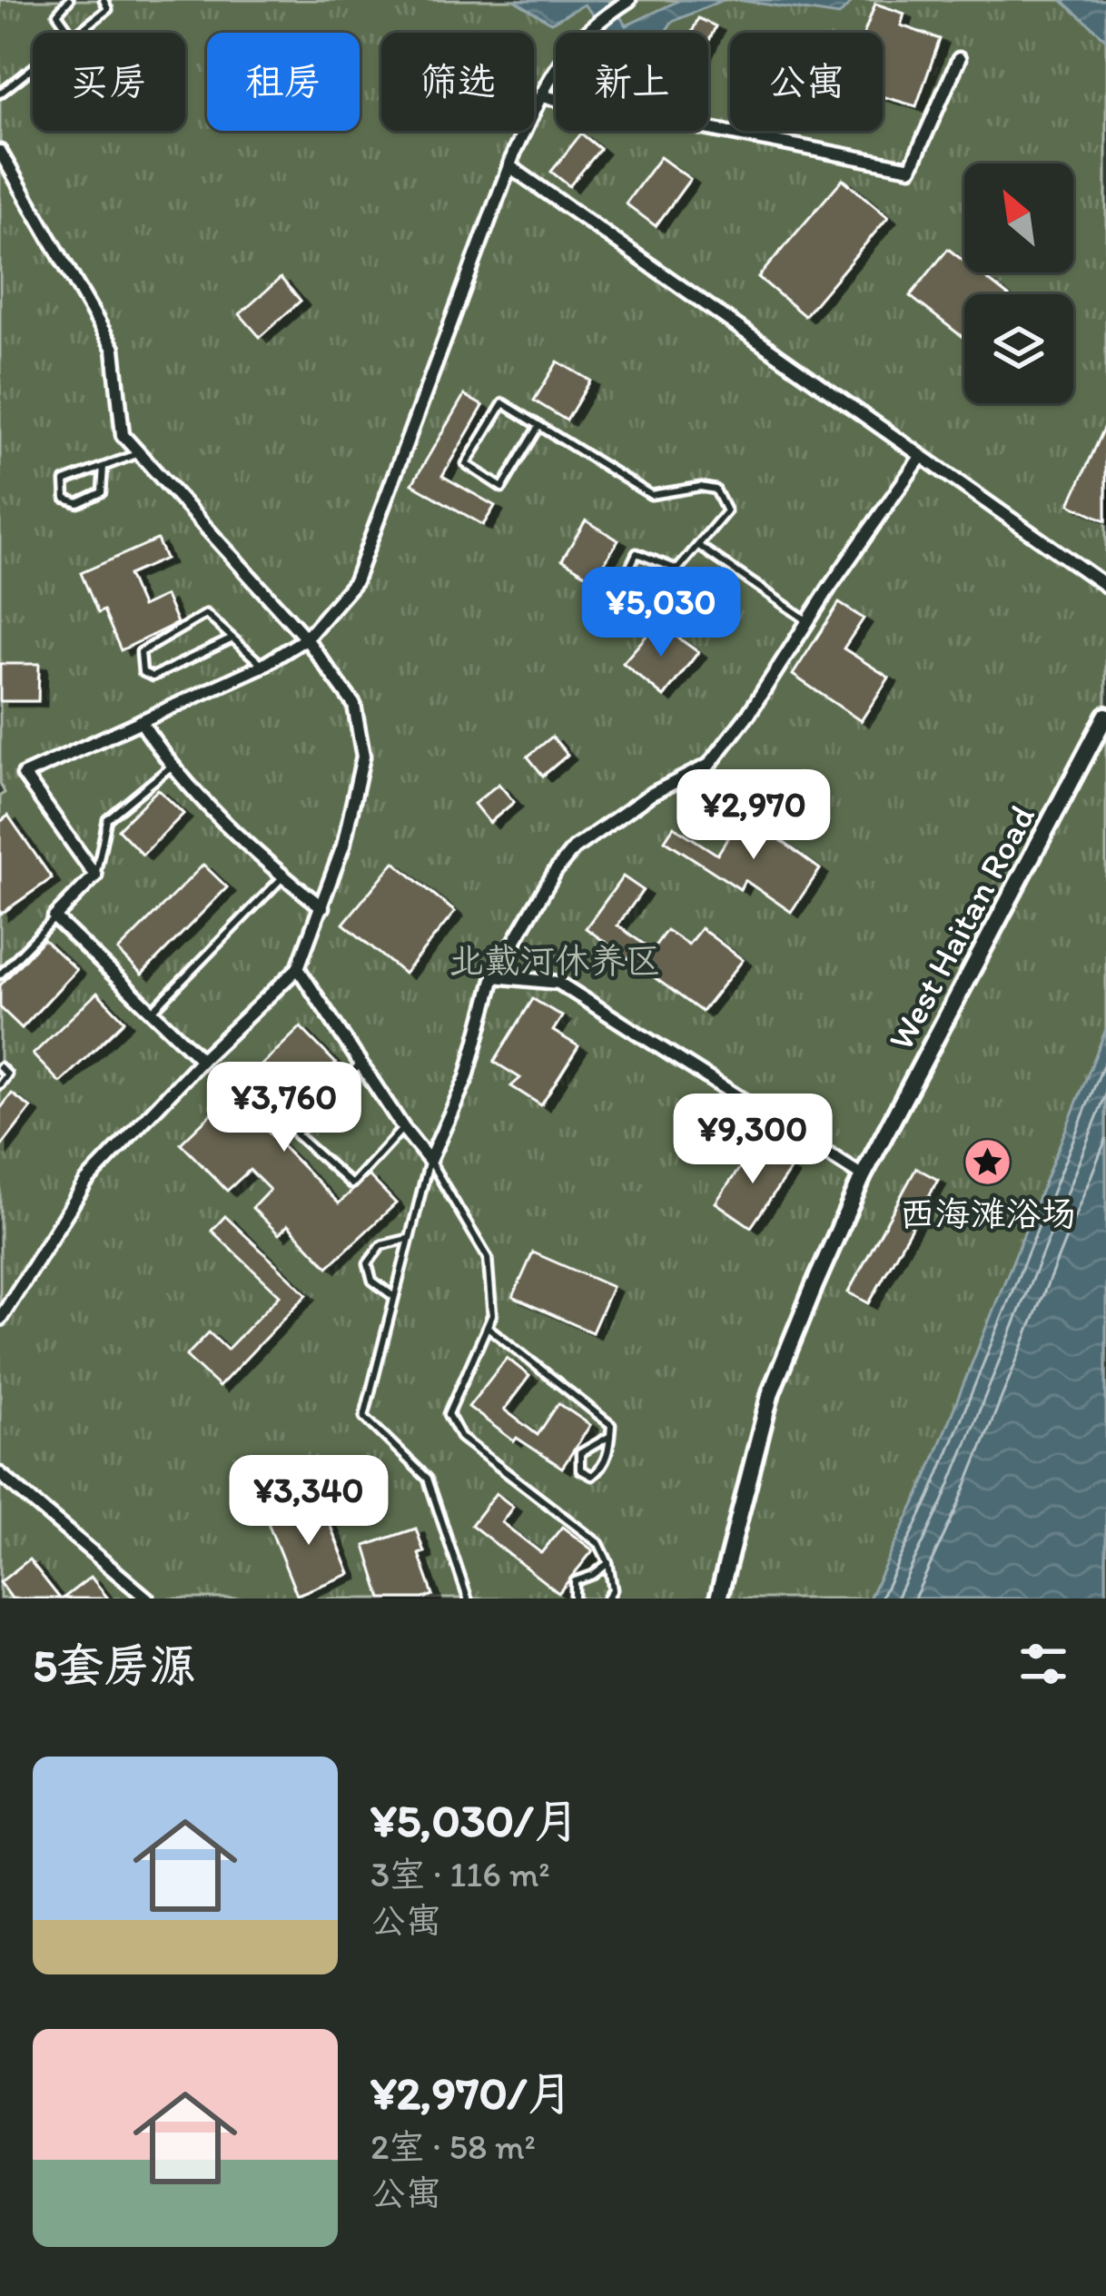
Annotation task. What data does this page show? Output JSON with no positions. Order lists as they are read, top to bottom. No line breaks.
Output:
{"streets":{"main road":["West Haitan Road"]},"parks":["北戴河休养区"],"places":{"place":["西海滩浴场"]},"north":"top left","page":{"chip":["买房","租房","筛选","新上","公寓"],"price":["¥5,030","¥2,970","¥3,760","¥9,300","¥3,340"],"heading":"5套房源","list":[{"name":"¥5,030/月","note":"3室 · 116 m² · 公寓"},{"name":"¥2,970/月","note":"2室 · 58 m² · 公寓"}]}}
